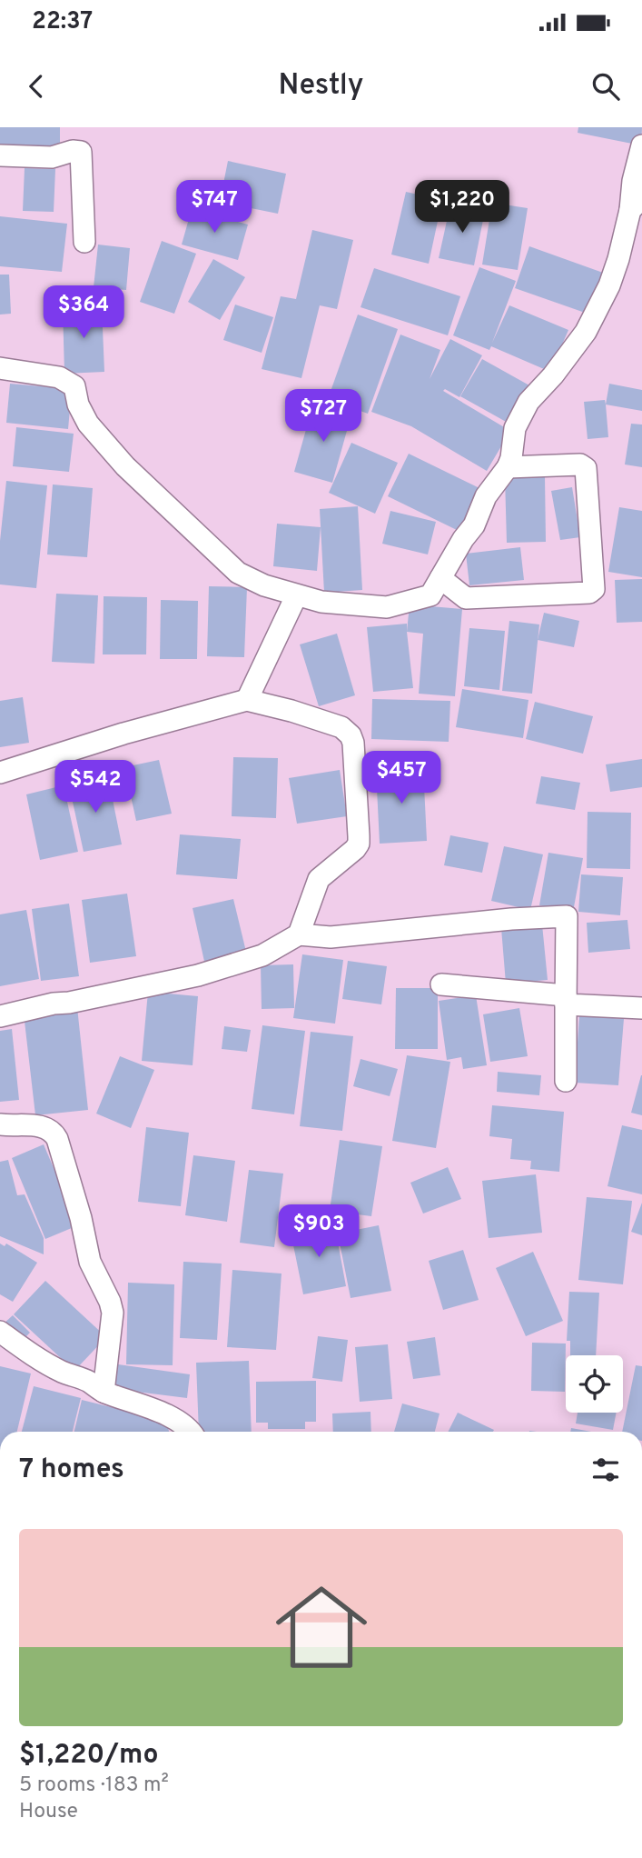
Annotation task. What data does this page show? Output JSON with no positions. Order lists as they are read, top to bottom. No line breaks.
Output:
{"page":{"status":"22:37","header":"Nestly","price":["$747","$1,220","$364","$727","$457","$542","$903"],"heading":"7 homes","list":[{"name":"$1,220/mo","note":"5 rooms · 183 m² · House"}]}}
